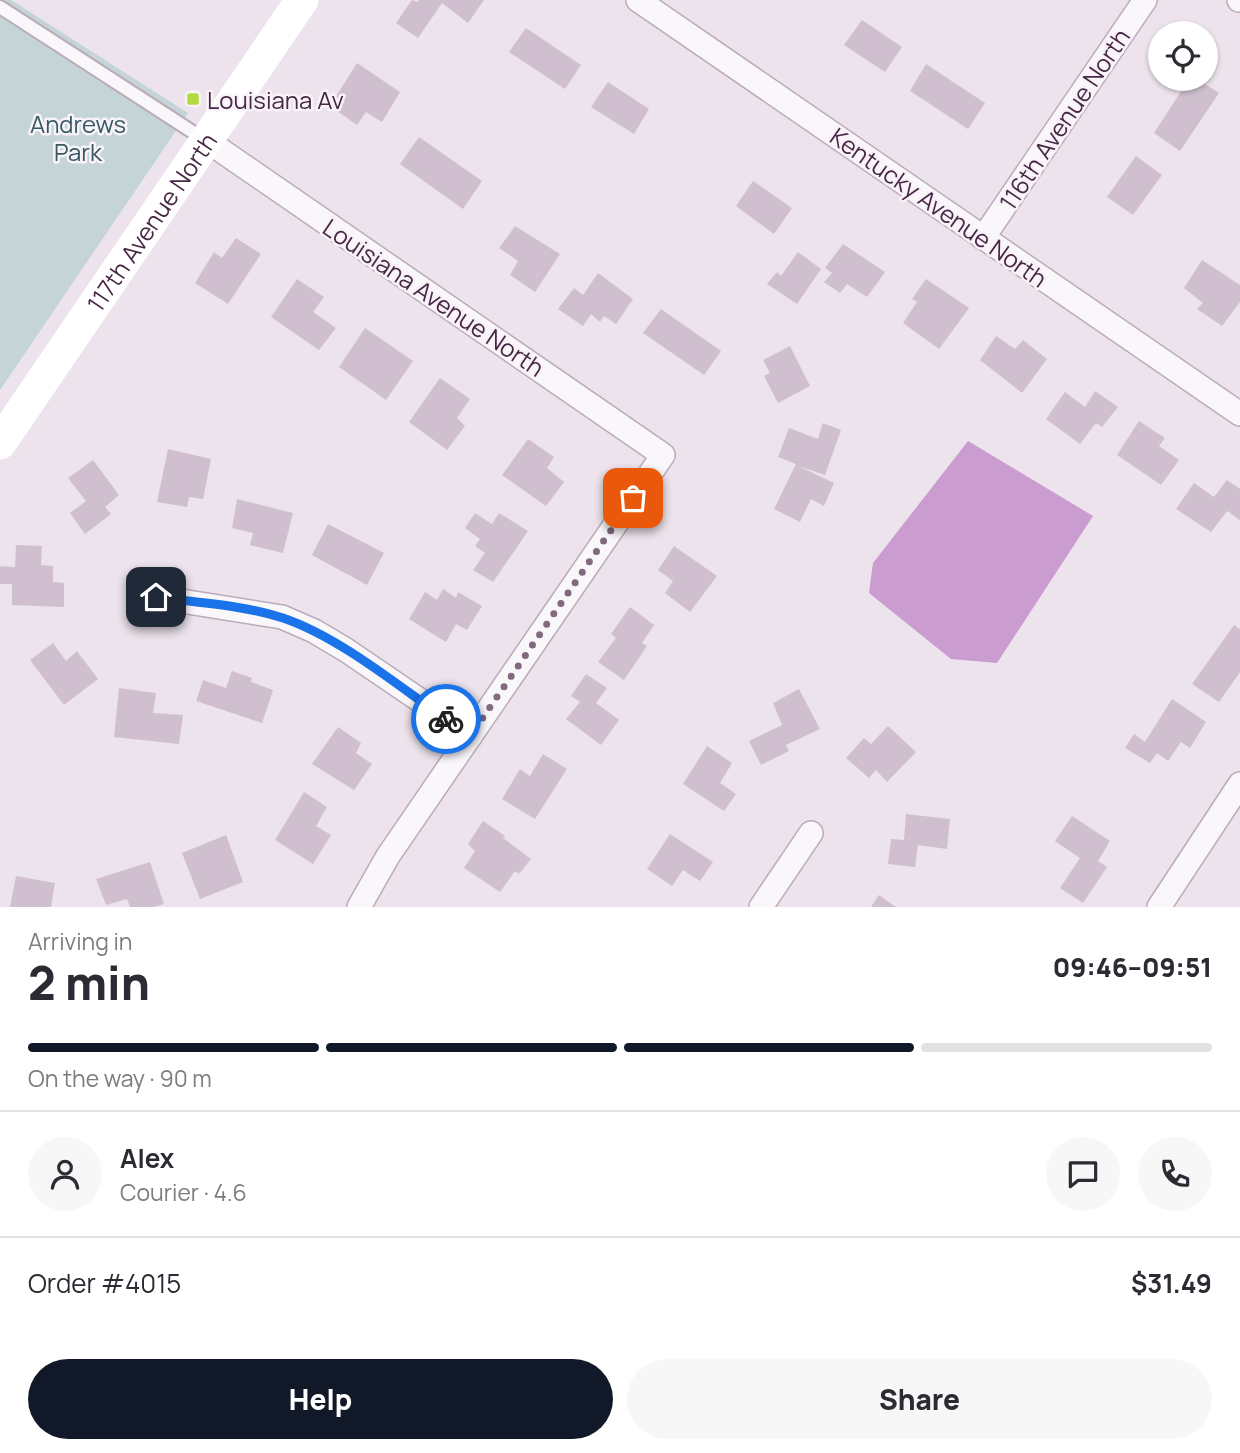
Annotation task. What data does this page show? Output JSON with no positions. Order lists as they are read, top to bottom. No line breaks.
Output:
{"streets":{"street":["116th Avenue North","Kentucky Avenue North","117th Avenue North","Louisiana Avenue North"]},"crossings":[["116th Avenue North","Kentucky Avenue North"],["117th Avenue North","Louisiana Avenue North"]],"parks":["Andrews Park"],"places":{"transit":["Louisiana Av"]},"page":{"heading":["2 min","Arriving in","09:46–09:51"],"panel":["Alex","Courier · 4.6","Order #4015","$31.49"],"bar":"On the way · 90 m","buttons":["Help","Share"]}}
